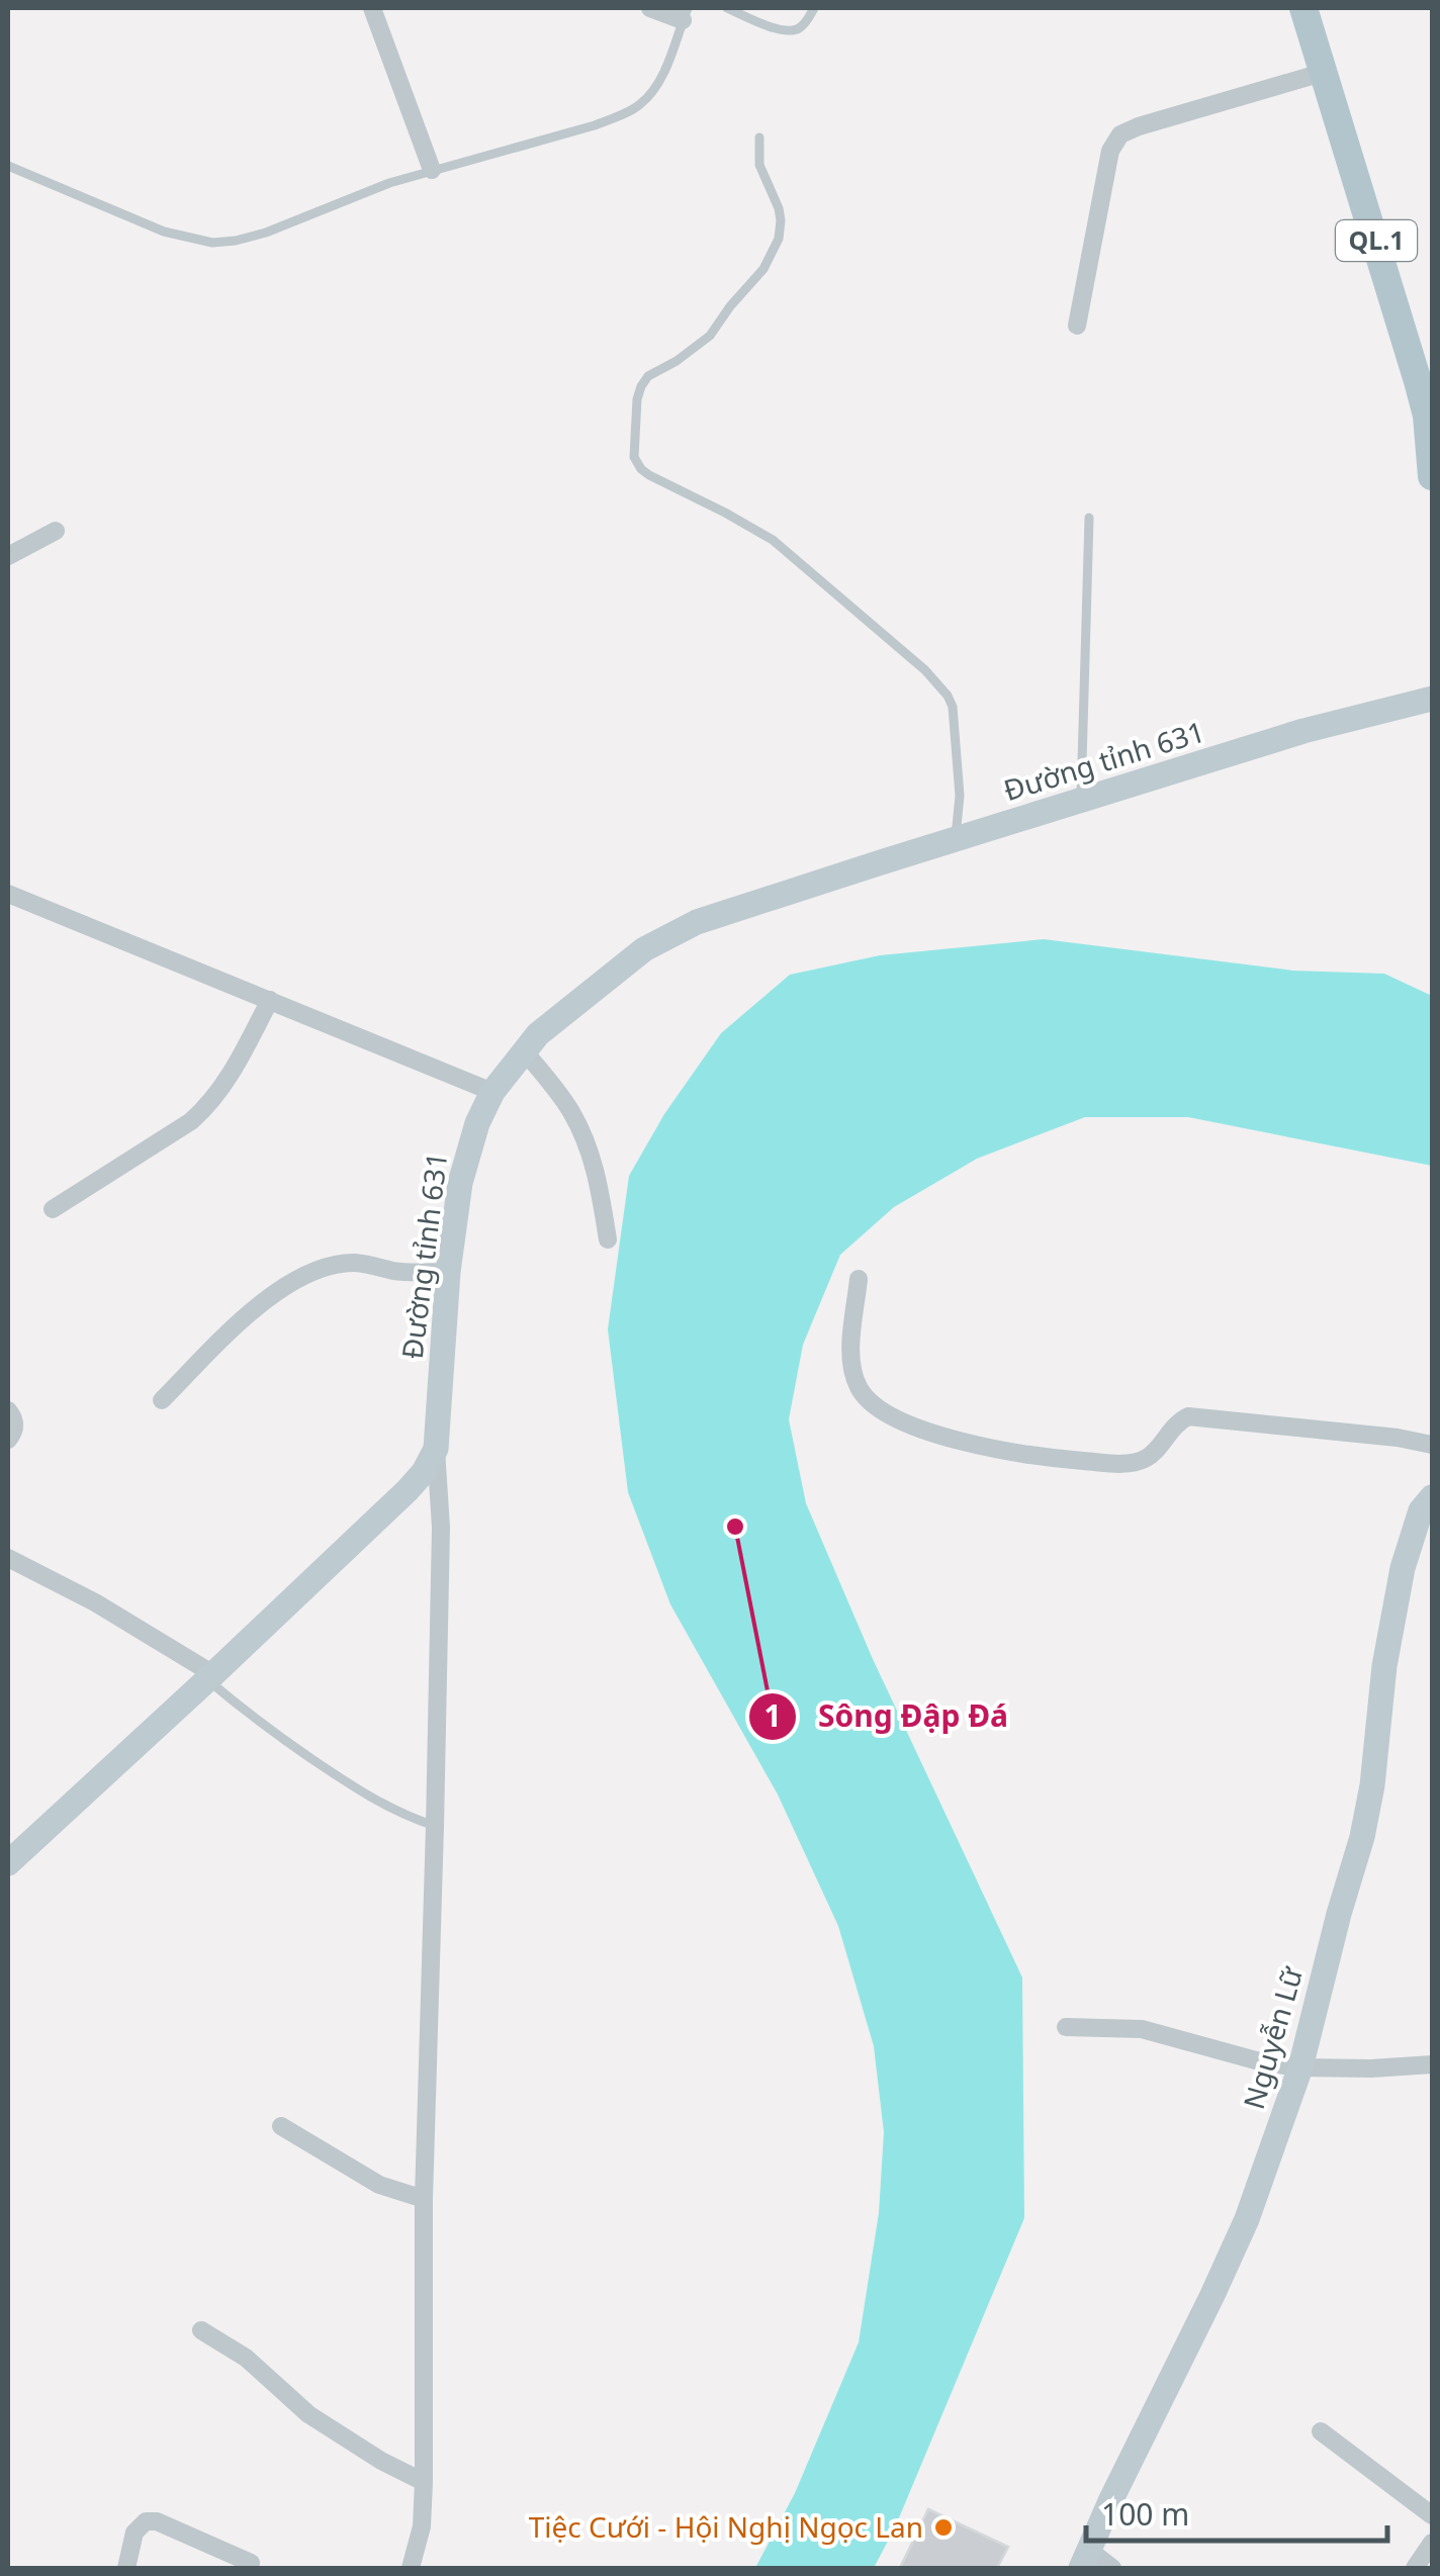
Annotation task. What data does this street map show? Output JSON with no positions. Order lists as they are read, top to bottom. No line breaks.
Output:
{"streets":{"main road":["QL.1","Đường tỉnh 631","Nguyễn Lữ"]},"places":["Sông Đập Đá","Tiệc Cưới - Hội Nghị Ngọc Lan"],"scale_bar":"100 m"}
